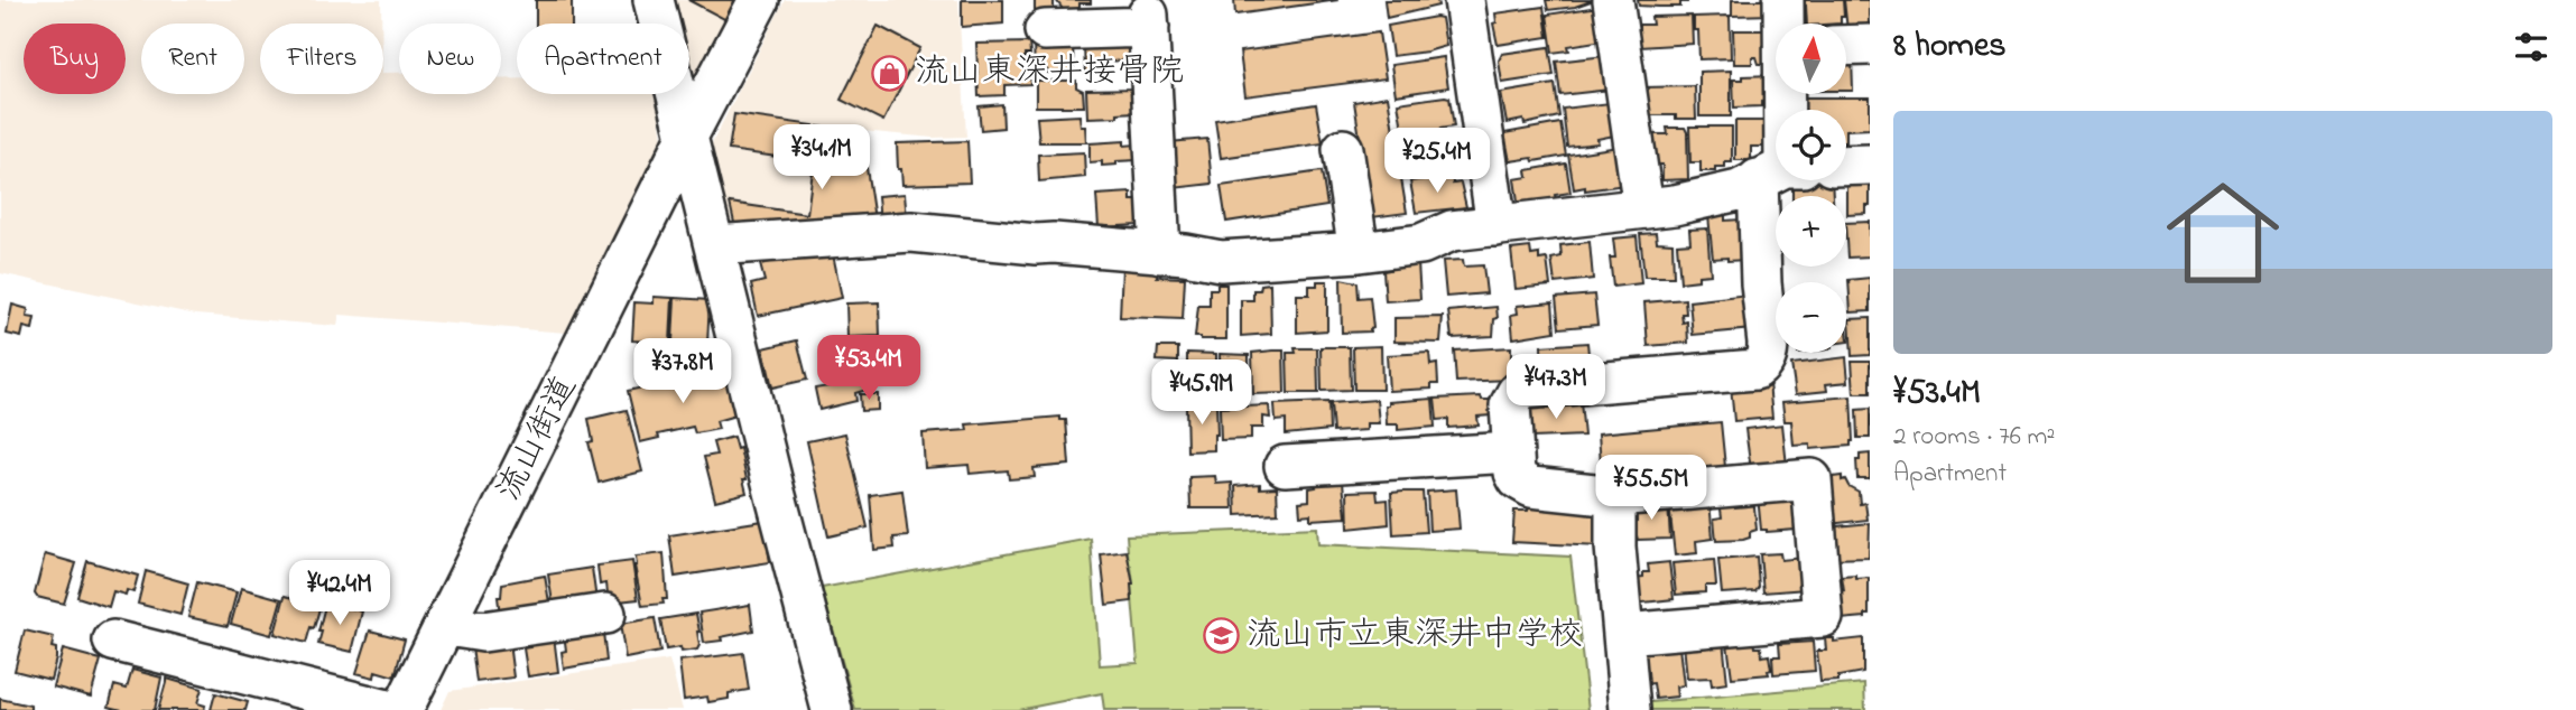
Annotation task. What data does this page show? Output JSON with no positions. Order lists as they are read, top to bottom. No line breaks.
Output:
{"streets":{"street":["流山街道"]},"places":{"shop":["流山東深井接骨院"],"school or university":["流山市立東深井中学校"]},"north":"top","page":{"heading":"8 homes","map_buttons":["+","−"],"chip":["Buy","Rent","Filters","New","Apartment"],"list":[{"name":"¥53.4M","note":"2 rooms · 76 m² · Apartment"}],"price":["¥34.1M","¥25.4M","¥53.4M","¥37.8M","¥47.3M","¥45.9M","¥55.5M","¥42.4M"]}}
